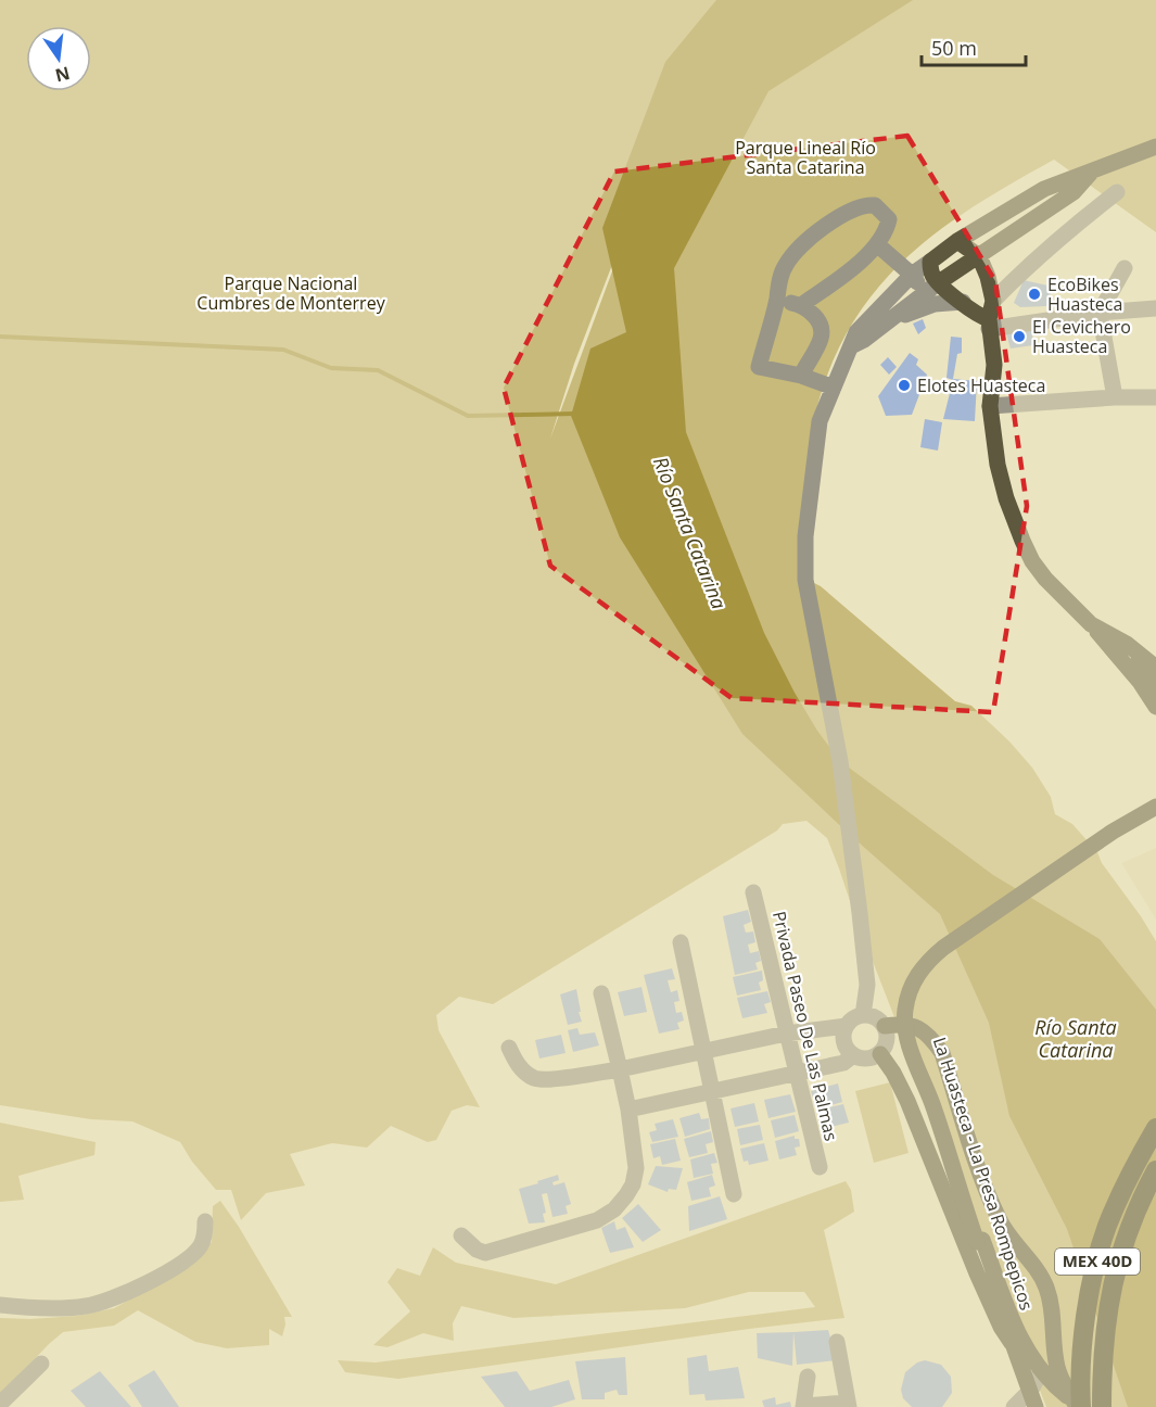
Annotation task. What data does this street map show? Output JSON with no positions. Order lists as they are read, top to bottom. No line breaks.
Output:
{"streets":{"highway":["MEX 40D"],"main road":["La Huasteca - La Presa Rompepicos"],"street":["Privada Paseo De Las Palmas"]},"crossings":[["La Huasteca - La Presa Rompepicos","MEX 40D"]],"water":["Río Santa Catarina"],"parks":["Parque Lineal Río Santa Catarina","Parque Nacional Cumbres de Monterrey"],"places":["EcoBikes Huasteca","El Cevichero Huasteca","Elotes Huasteca"],"scale_bar":"50 m","north":"bottom"}
